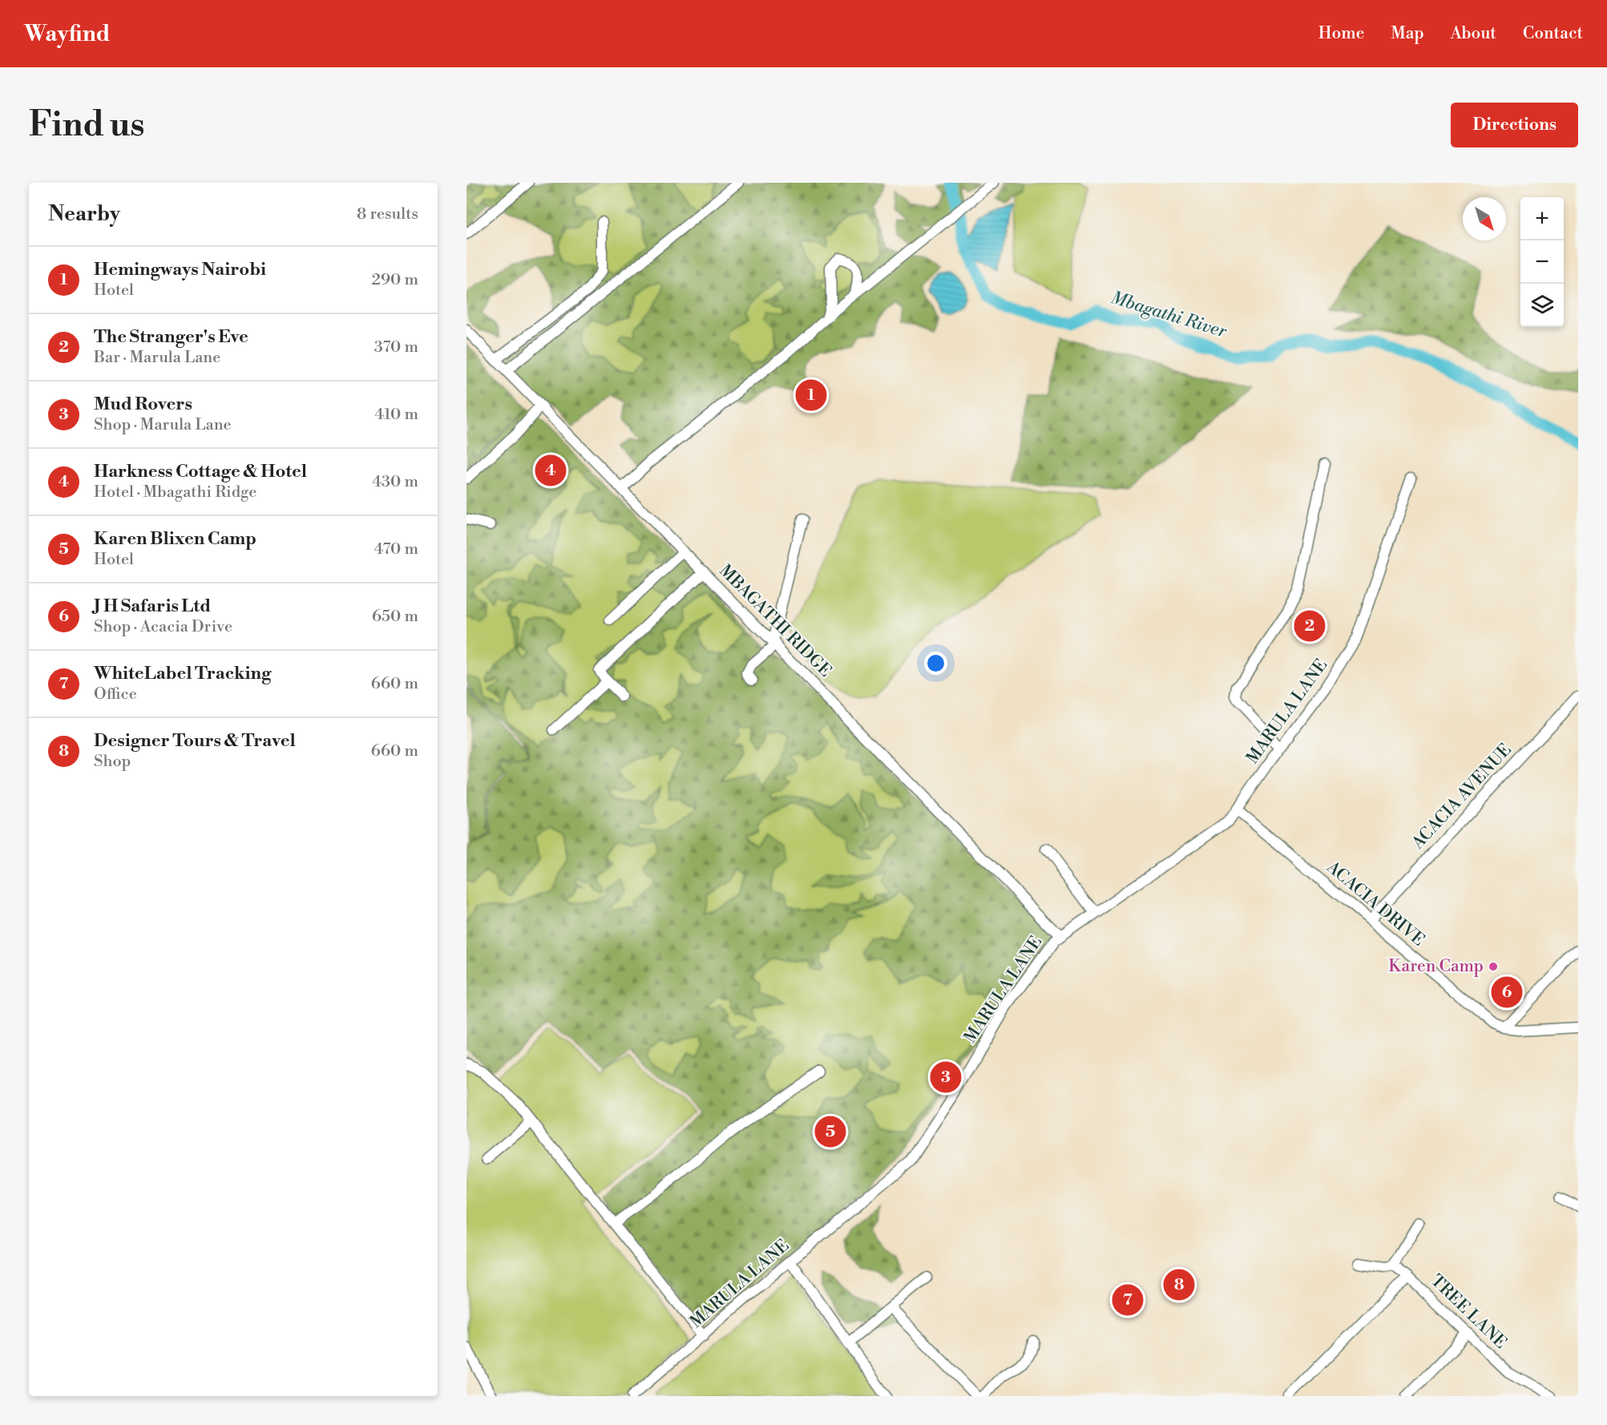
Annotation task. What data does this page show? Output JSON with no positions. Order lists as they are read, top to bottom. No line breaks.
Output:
{"streets":{"street":["MBAGATHI RIDGE","MARULA LANE","ACACIA AVENUE","ACACIA DRIVE","TREE LANE"]},"crossings":[["MBAGATHI RIDGE","MARULA LANE"],["MARULA LANE","ACACIA DRIVE"],["ACACIA AVENUE","ACACIA DRIVE"]],"water":["Mbagathi River"],"places":["Karen Camp"],"north":"bottom right","page":{"header":"Wayfind","nav":["Home","Map","About","Contact"],"buttons":"Directions","title":"Find us","heading":["Nearby","8 results"],"map_buttons":["+","−"],"list":[{"mark":"1","name":"Hemingways Nairobi","note":"Hotel","value":"290 m"},{"mark":"2","name":"The Stranger's Eve","note":"Bar · Marula Lane","value":"370 m"},{"mark":"3","name":"Mud Rovers","note":"Shop · Marula Lane","value":"410 m"},{"mark":"4","name":"Harkness Cottage & Hotel","note":"Hotel · Mbagathi Ridge","value":"430 m"},{"mark":"5","name":"Karen Blixen Camp","note":"Hotel","value":"470 m"},{"mark":"6","name":"J H Safaris Ltd","note":"Shop · Acacia Drive","value":"650 m"},{"mark":"7","name":"WhiteLabel Tracking","note":"Office","value":"660 m"},{"mark":"8","name":"Designer Tours & Travel","note":"Shop","value":"660 m"}],"pins":["1","4","2","6","3","5","8","7"]}}
